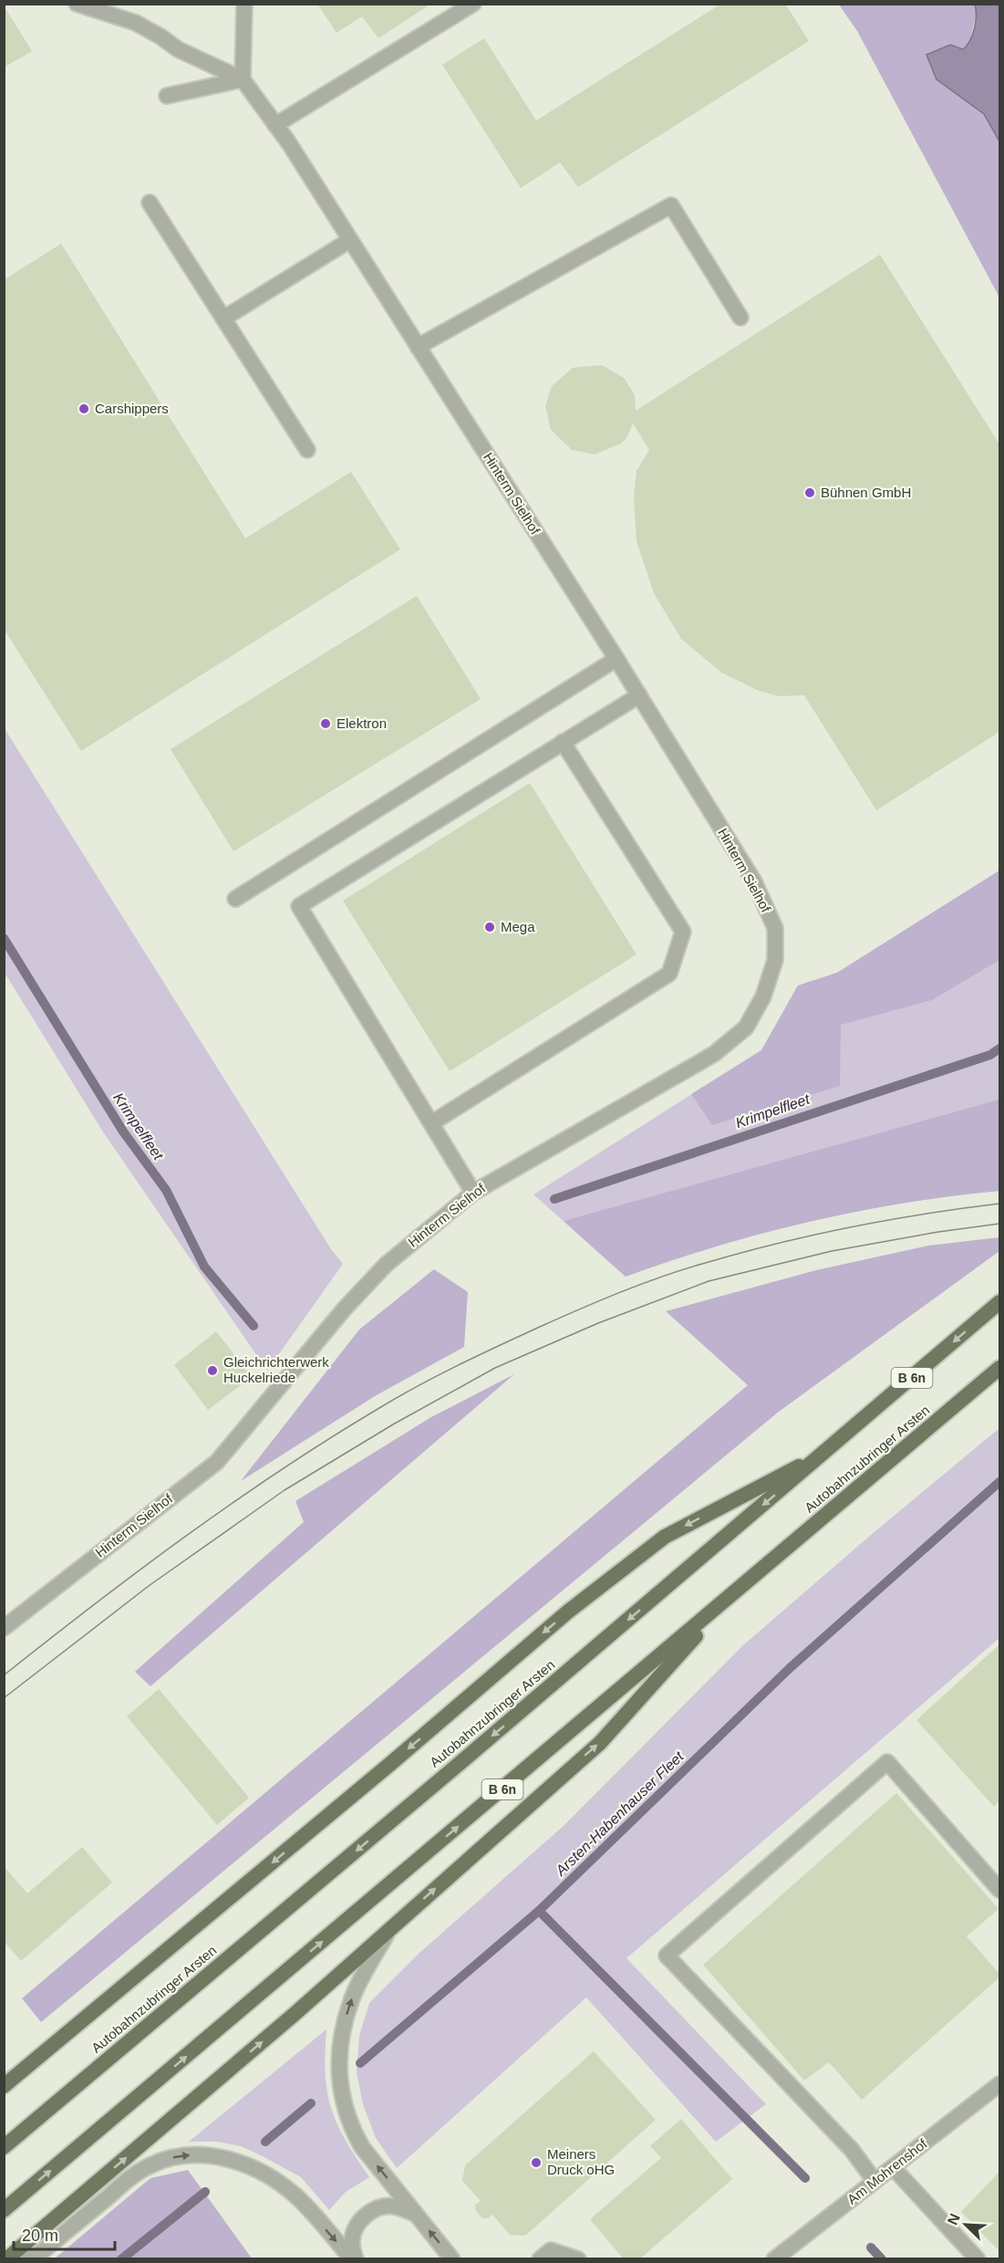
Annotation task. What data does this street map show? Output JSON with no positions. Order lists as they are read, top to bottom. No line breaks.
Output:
{"streets":{"highway":["B 6n","Autobahnzubringer Arsten"],"street":["Hinterm Sielhof","Am Mohrenshof"]},"water":["Krimpelfleet","Arsten-Habenhauser Fleet"],"places":["Carshippers","Bühnen GmbH","Elektron","Mega","Gleichrichterwerk Huckelriede","Meiners Druck oHG"],"scale_bar":"20 m","north":"top left"}
